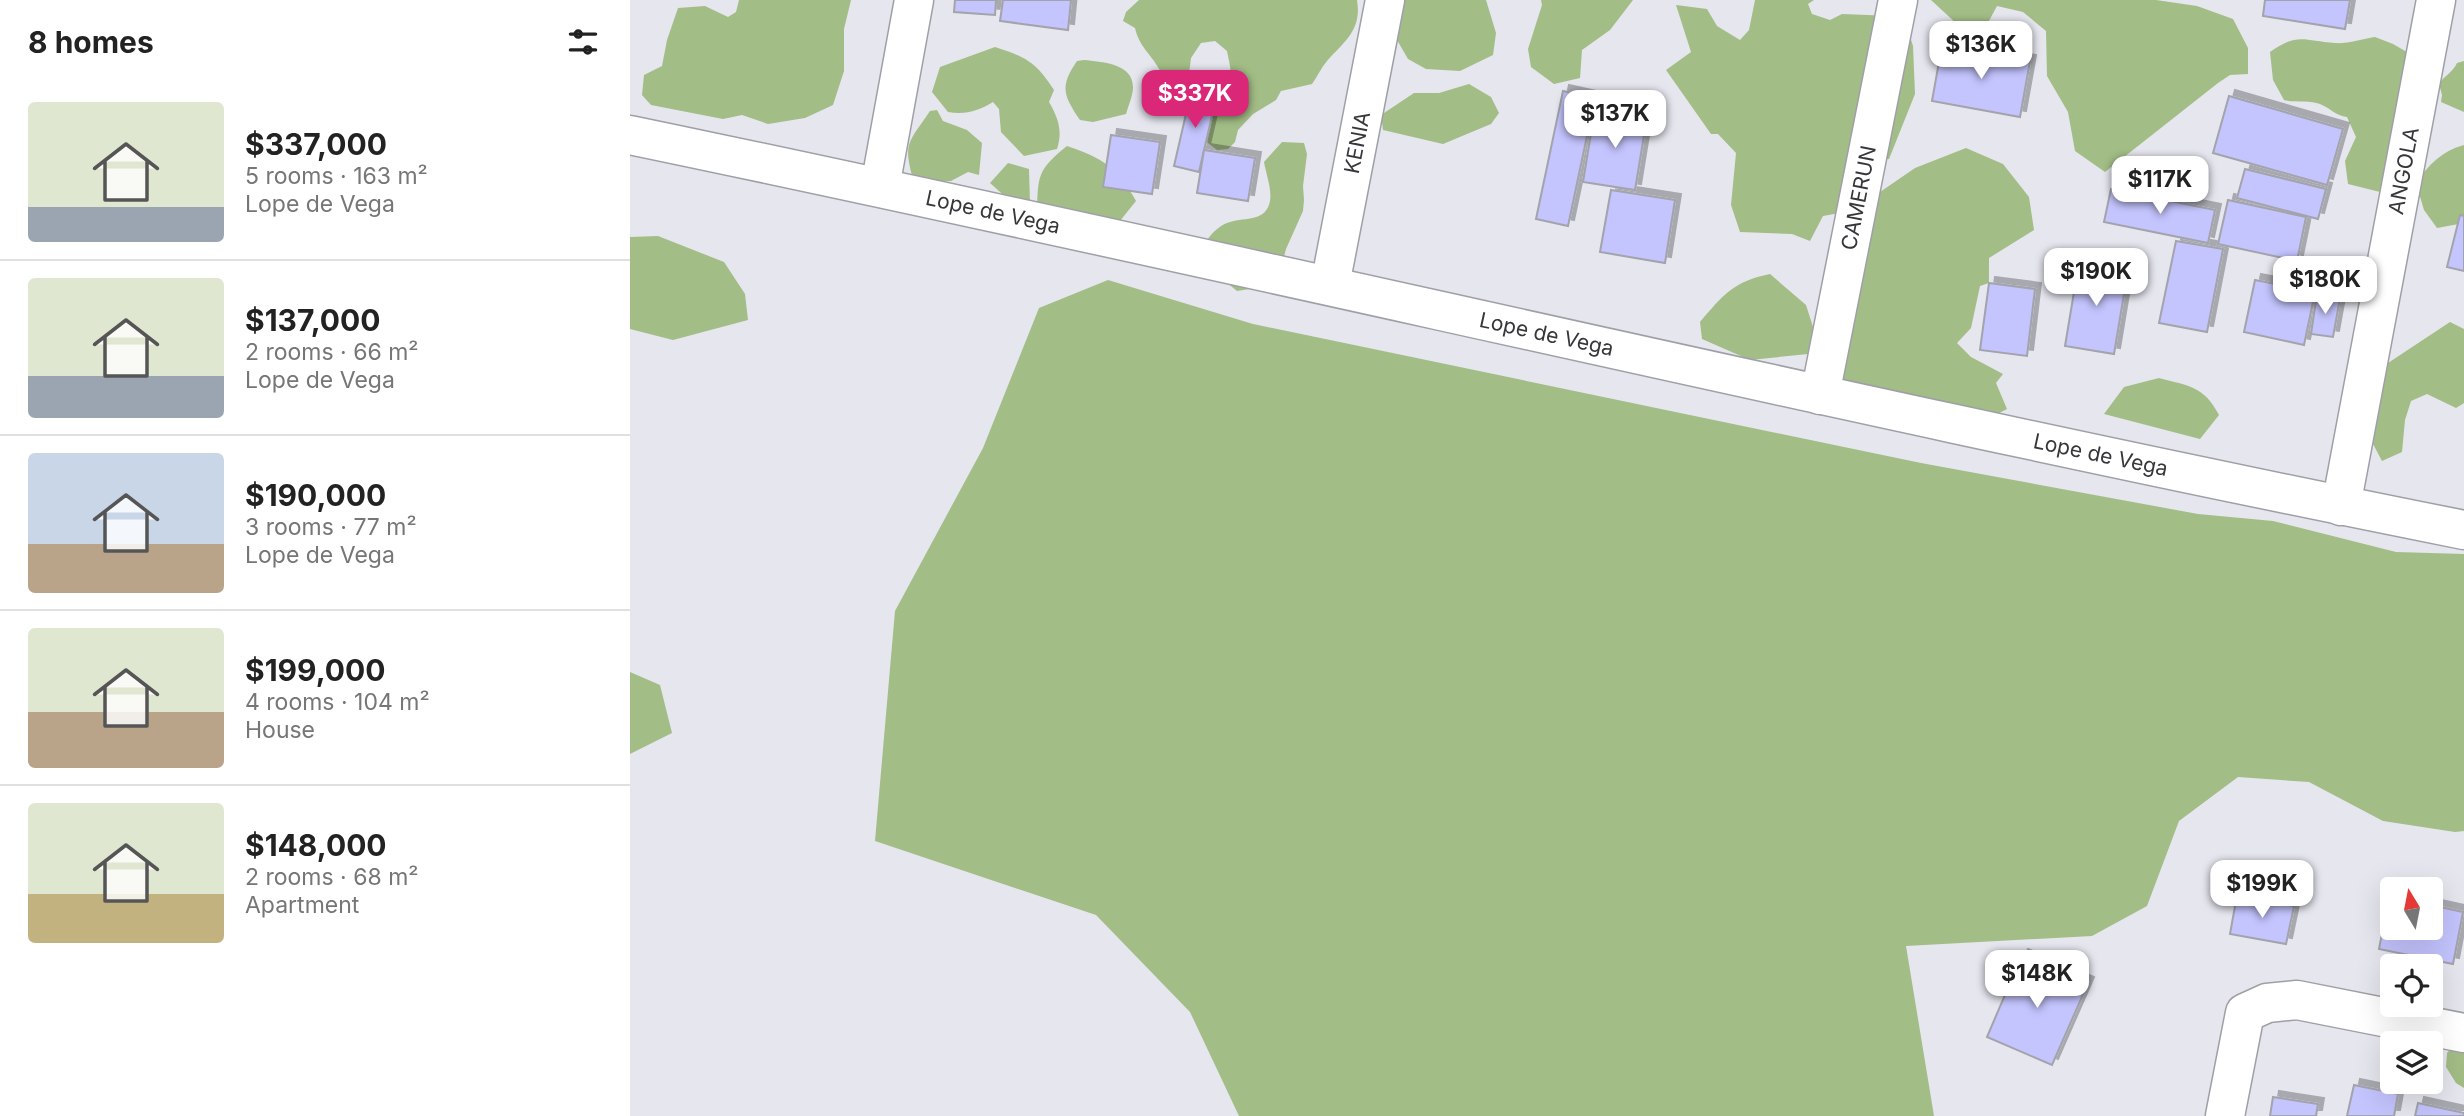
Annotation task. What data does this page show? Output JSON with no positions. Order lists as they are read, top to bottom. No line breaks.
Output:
{"streets":{"street":["KENIA","ANGOLA","CAMERUN","Lope de Vega"]},"crossings":[["KENIA","Lope de Vega"],["ANGOLA","Lope de Vega"],["CAMERUN","Lope de Vega"]],"north":"top","page":{"heading":"8 homes","price":["$136K","$337K","$137K","$117K","$190K","$180K","$199K","$148K"],"list":[{"name":"$337,000","note":"5 rooms · 163 m² · Lope de Vega"},{"name":"$137,000","note":"2 rooms · 66 m² · Lope de Vega"},{"name":"$190,000","note":"3 rooms · 77 m² · Lope de Vega"},{"name":"$199,000","note":"4 rooms · 104 m² · House"},{"name":"$148,000","note":"2 rooms · 68 m² · Apartment"}]}}
